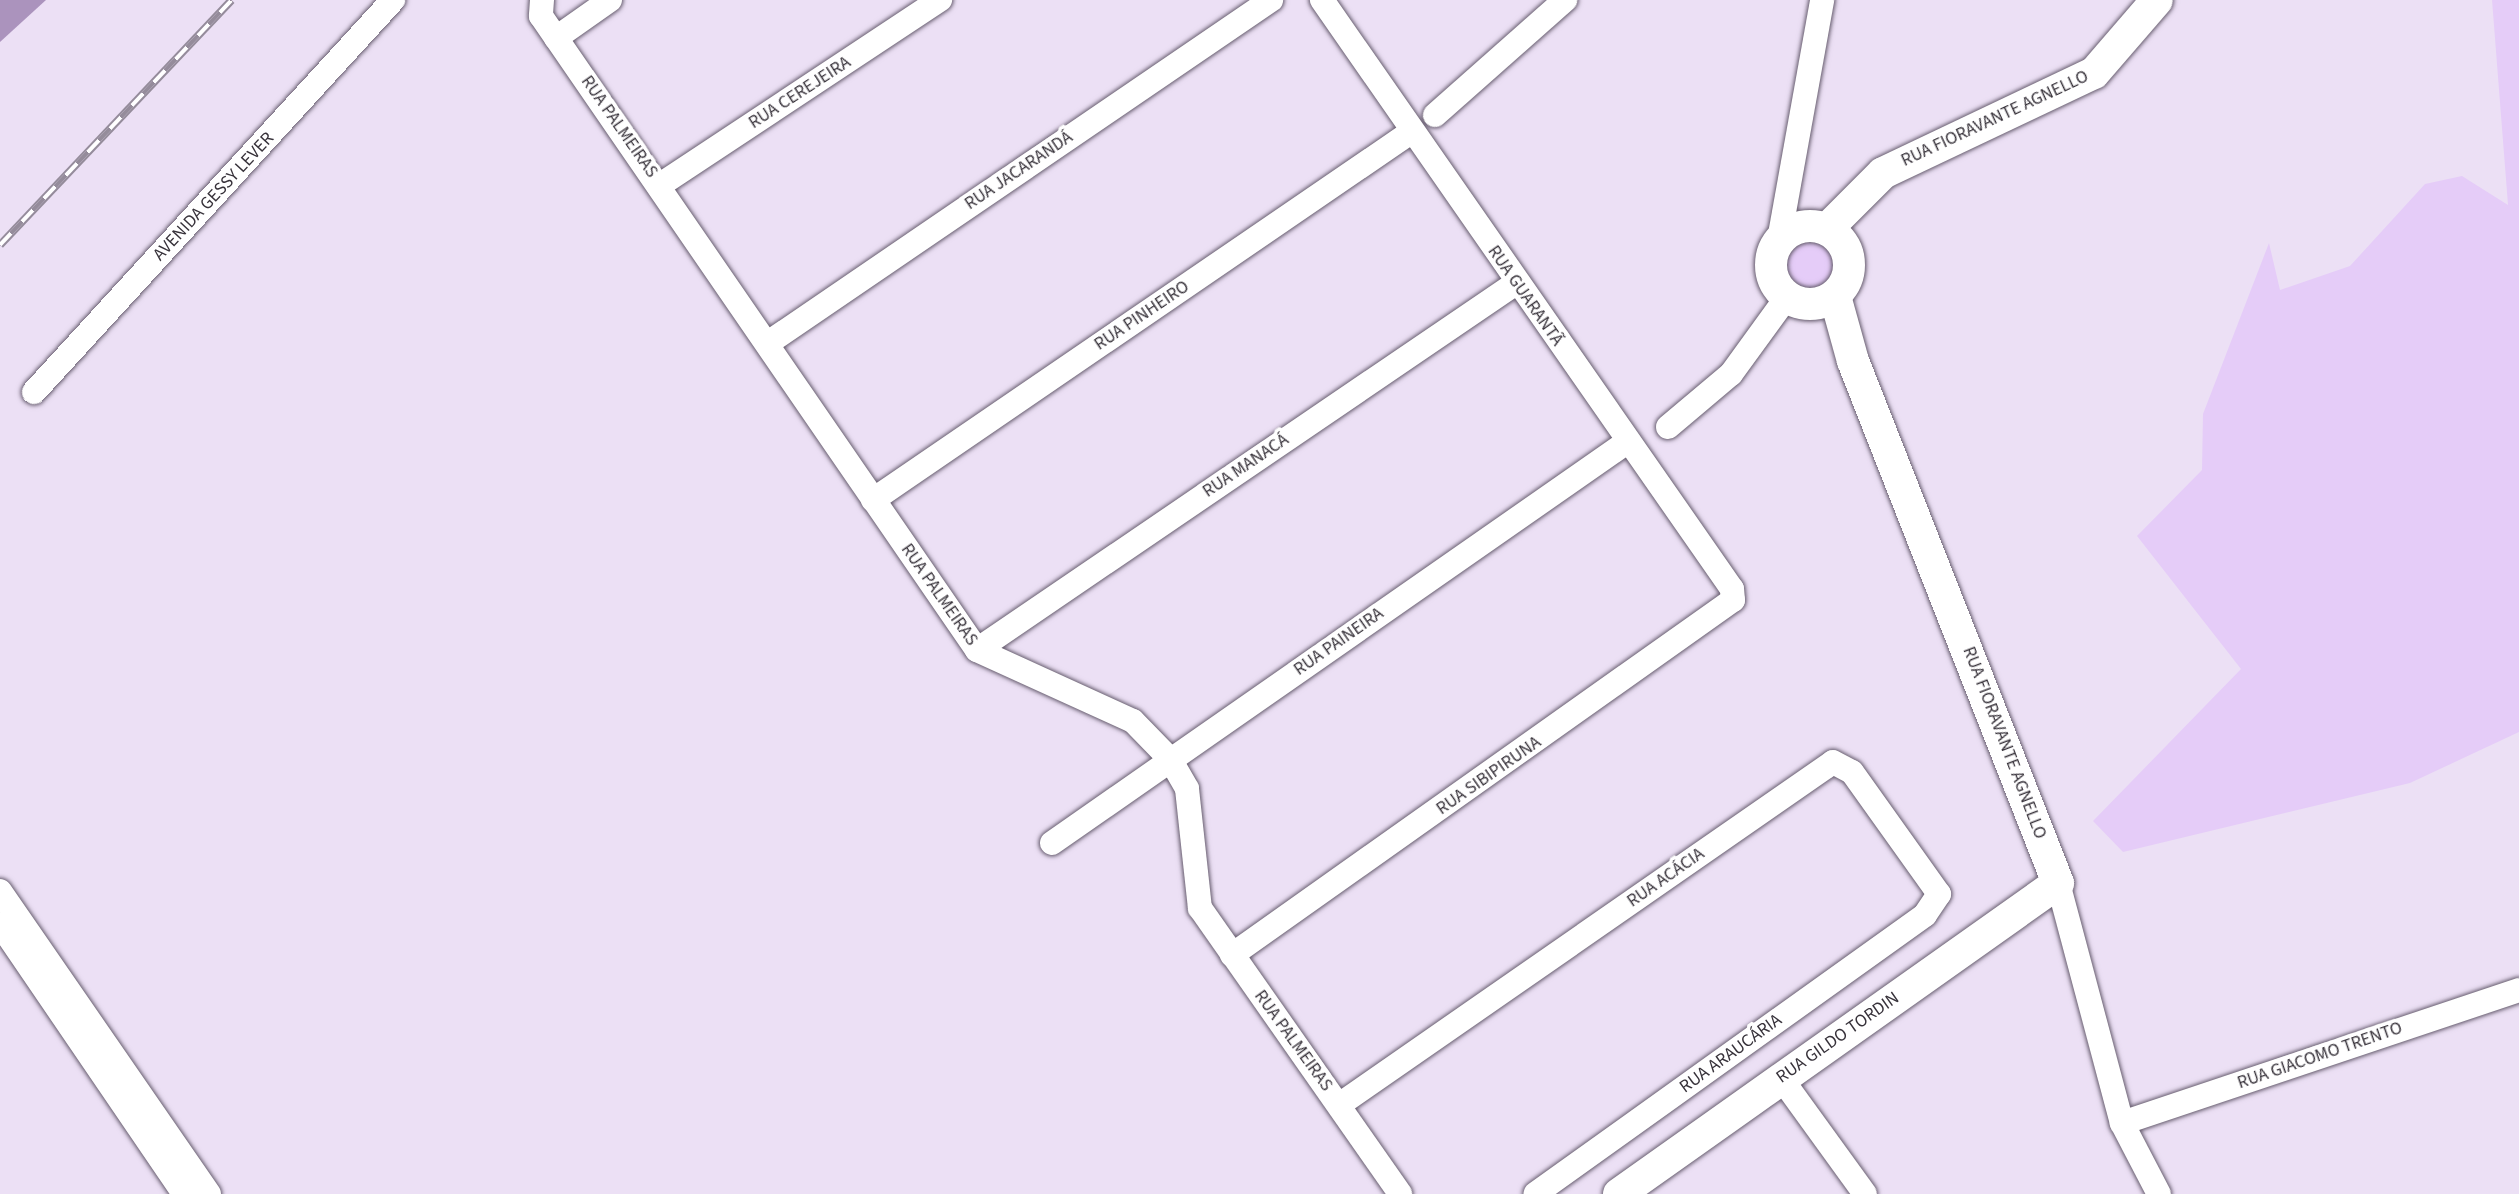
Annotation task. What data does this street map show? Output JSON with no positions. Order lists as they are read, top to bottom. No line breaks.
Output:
{"streets":{"main road":["RUA FIORAVANTE AGNELLO","RUA GILDO TORDIN"],"street":["RUA CEREJEIRA","RUA PALMEIRAS","RUA JACARANDÁ","AVENIDA GESSY LEVER","RUA GUARANTÃ","RUA PINHEIRO","RUA MANACÁ","RUA PAINEIRA","RUA SIBIPIRUNA","RUA ACÁCIA","RUA ARAUCÁRIA","RUA GIACOMO TRENTO"]},"crossings":[["RUA CEREJEIRA","RUA PALMEIRAS"],["RUA FIORAVANTE AGNELLO","RUA GILDO TORDIN"],["RUA FIORAVANTE AGNELLO","RUA GIACOMO TRENTO"],["RUA PALMEIRAS","RUA JACARANDÁ"],["RUA PALMEIRAS","RUA PINHEIRO"],["RUA PALMEIRAS","RUA MANACÁ"],["RUA PALMEIRAS","RUA PAINEIRA"],["RUA PALMEIRAS","RUA SIBIPIRUNA"],["RUA PALMEIRAS","RUA ACÁCIA"],["RUA GUARANTÃ","RUA PINHEIRO"],["RUA GUARANTÃ","RUA MANACÁ"],["RUA GUARANTÃ","RUA PAINEIRA"],["RUA GUARANTÃ","RUA SIBIPIRUNA"],["RUA ACÁCIA","RUA ARAUCÁRIA"]]}
